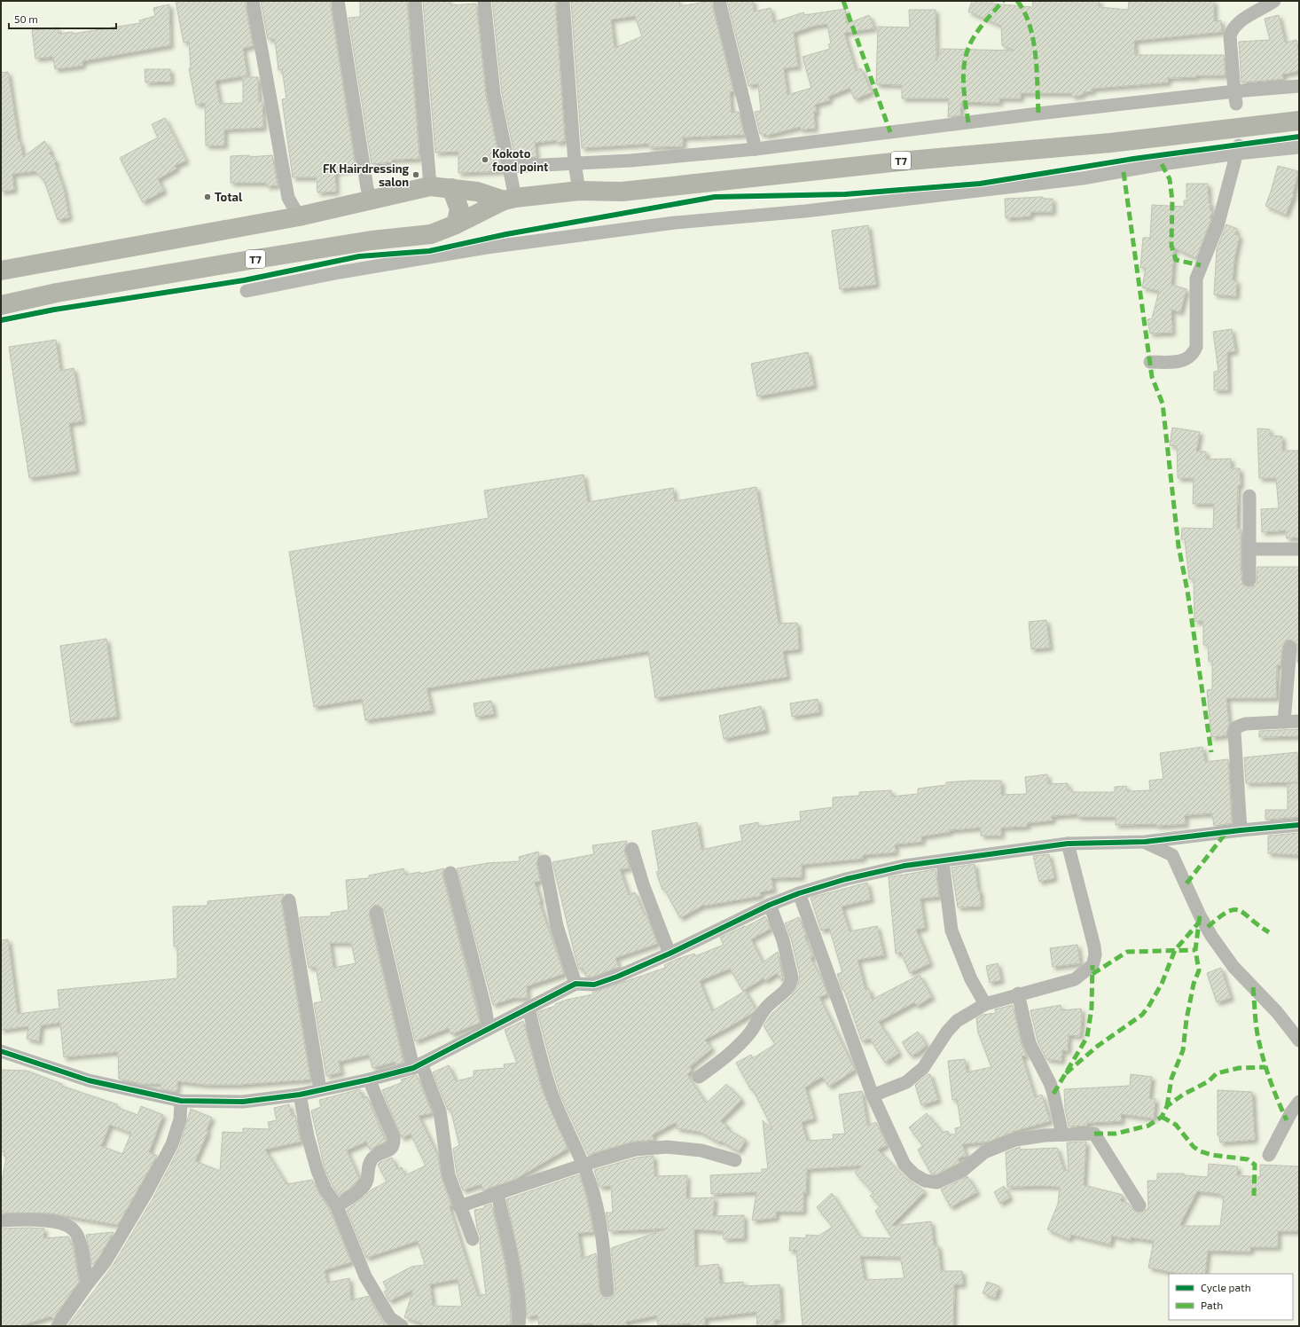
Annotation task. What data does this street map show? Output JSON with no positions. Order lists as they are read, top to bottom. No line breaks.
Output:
{"streets":{"highway":["T7"]},"places":["Kokoto food point","FK Hairdressing salon","Total"],"legend":["Cycle path","Path"],"scale_bar":"50 m"}
